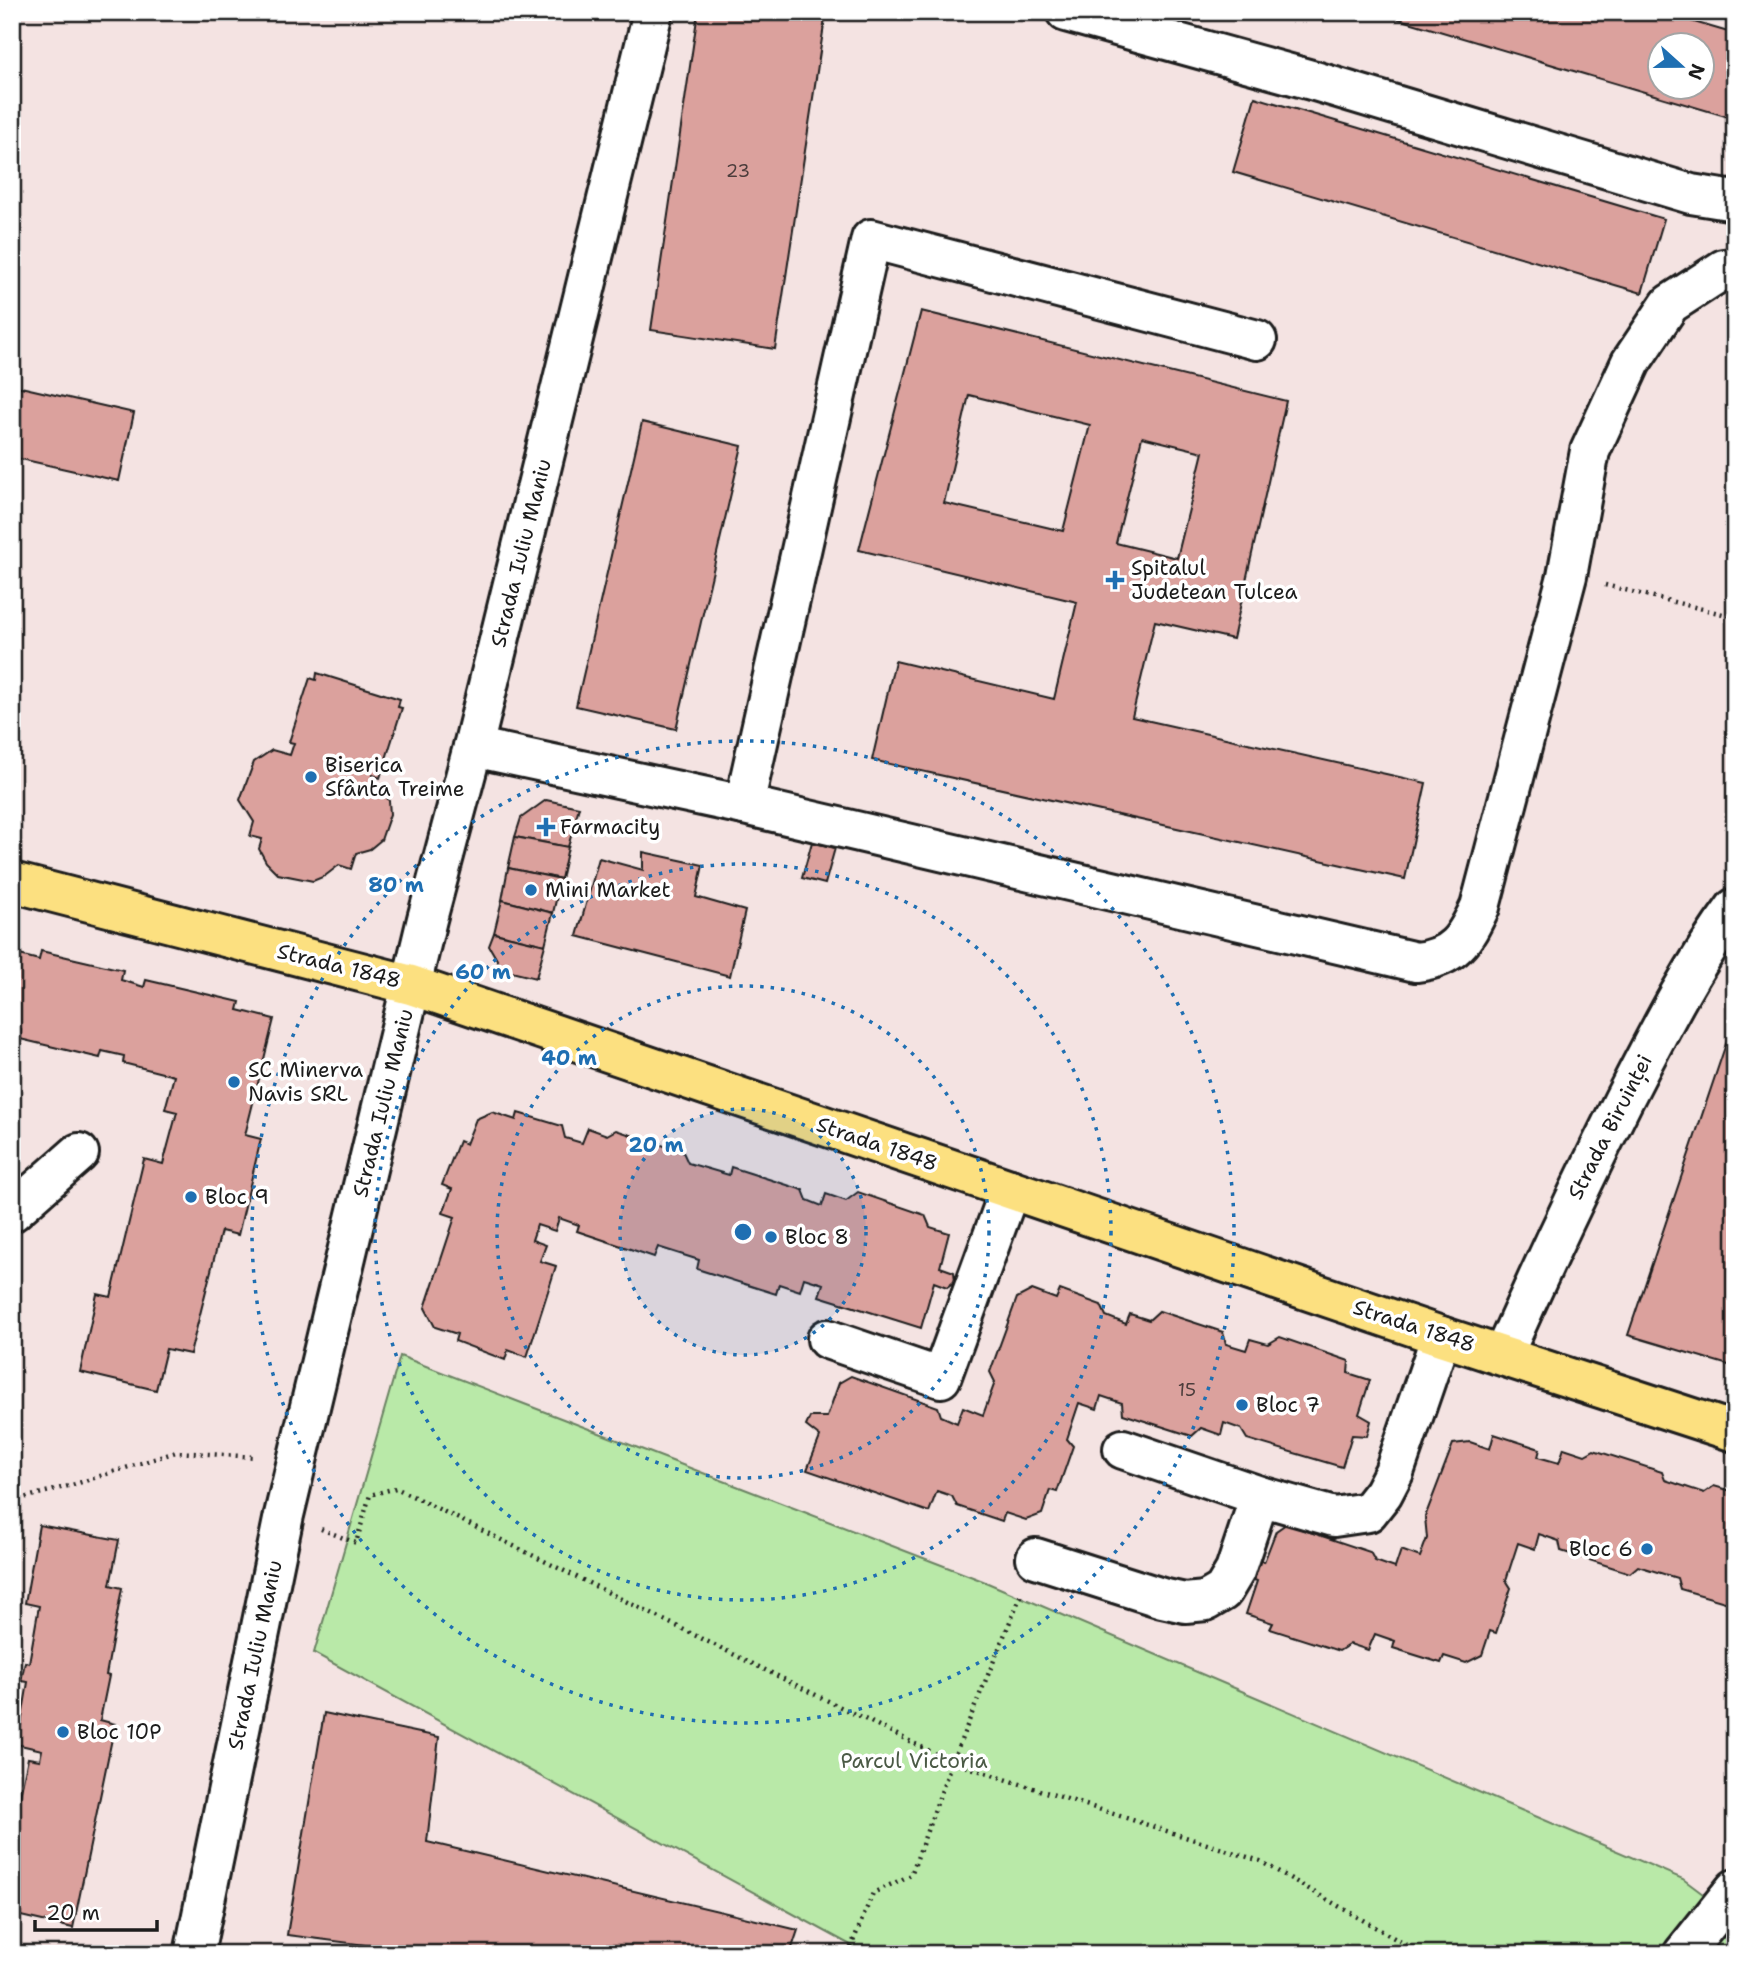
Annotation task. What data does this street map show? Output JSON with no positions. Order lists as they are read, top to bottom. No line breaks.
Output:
{"streets":{"main road":["Strada 1848"],"street":["Strada Iuliu Maniu","Strada Biruinței"]},"crossings":[["Strada Iuliu Maniu","Strada 1848"],["Strada 1848","Strada Biruinței"]],"parks":["Parcul Victoria"],"places":{"health":["Spitalul Judetean Tulcea","Farmacity"],"other":["Biserica Sfânta Treime","Mini Market","SC Minerva Navis SRL","Bloc 9","Bloc 8","Bloc 7","Bloc 6","Bloc 10P"]},"house_numbers":["23","15"],"scale_bar":"20 m","north":"right","rings":["80 m","60 m","40 m","20 m"]}
